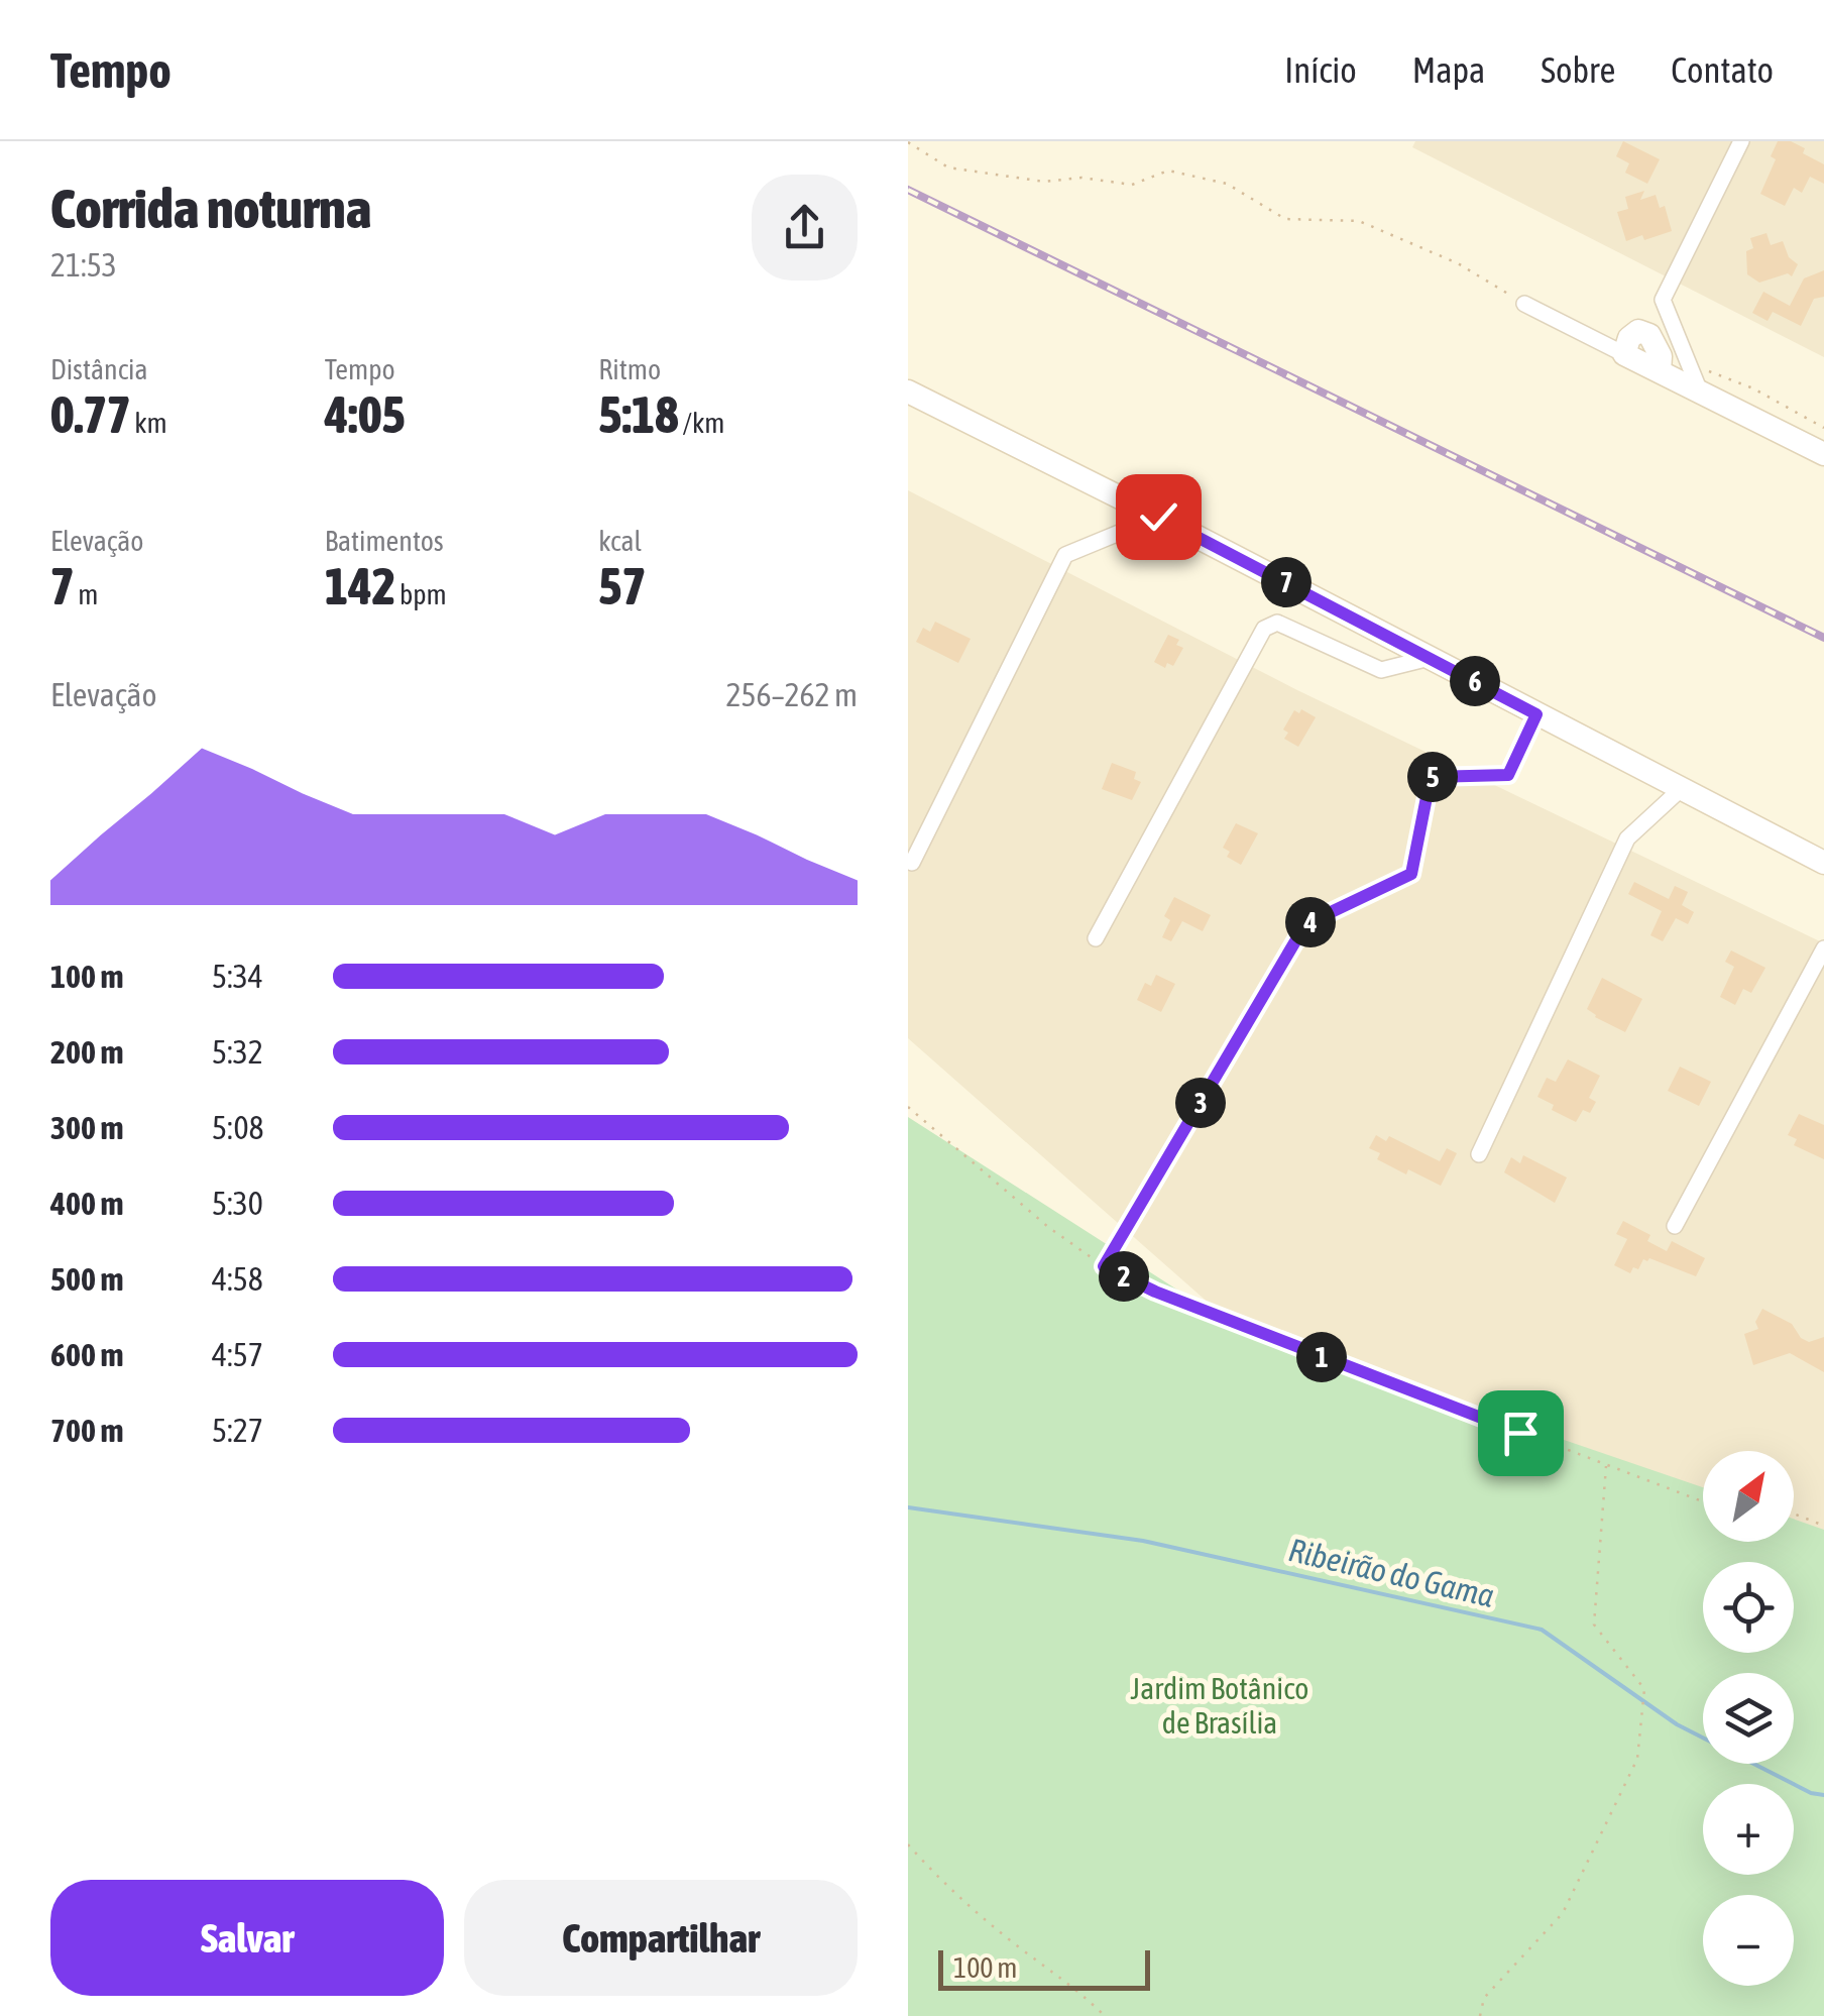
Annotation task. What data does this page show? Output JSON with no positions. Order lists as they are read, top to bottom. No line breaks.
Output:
{"water":["Ribeirão do Gama"],"parks":["Jardim Botânico de Brasília"],"scale_bar":"100 m","north":"top right","page":{"header":"Tempo","nav":["Início","Mapa","Sobre","Contato"],"heading":["Corrida noturna","21:53"],"stats":[["Distância","0.77 km"],["Tempo","4:05"],["Ritmo","5:18 /km"],["Elevação","7 m"],["Batimentos","142 bpm"],["kcal","57"]],"pins":["7","6","5","4","3","2","1"],"chart":["Elevação","256–262 m"],"list":[{"name":"100 m","note":"5:34"},{"name":"200 m","note":"5:32"},{"name":"300 m","note":"5:08"},{"name":"400 m","note":"5:30"},{"name":"500 m","note":"4:58"},{"name":"600 m","note":"4:57"},{"name":"700 m","note":"5:27"}],"map_buttons":["+","−"],"buttons":["Salvar","Compartilhar"],"scale":"100 m"}}
